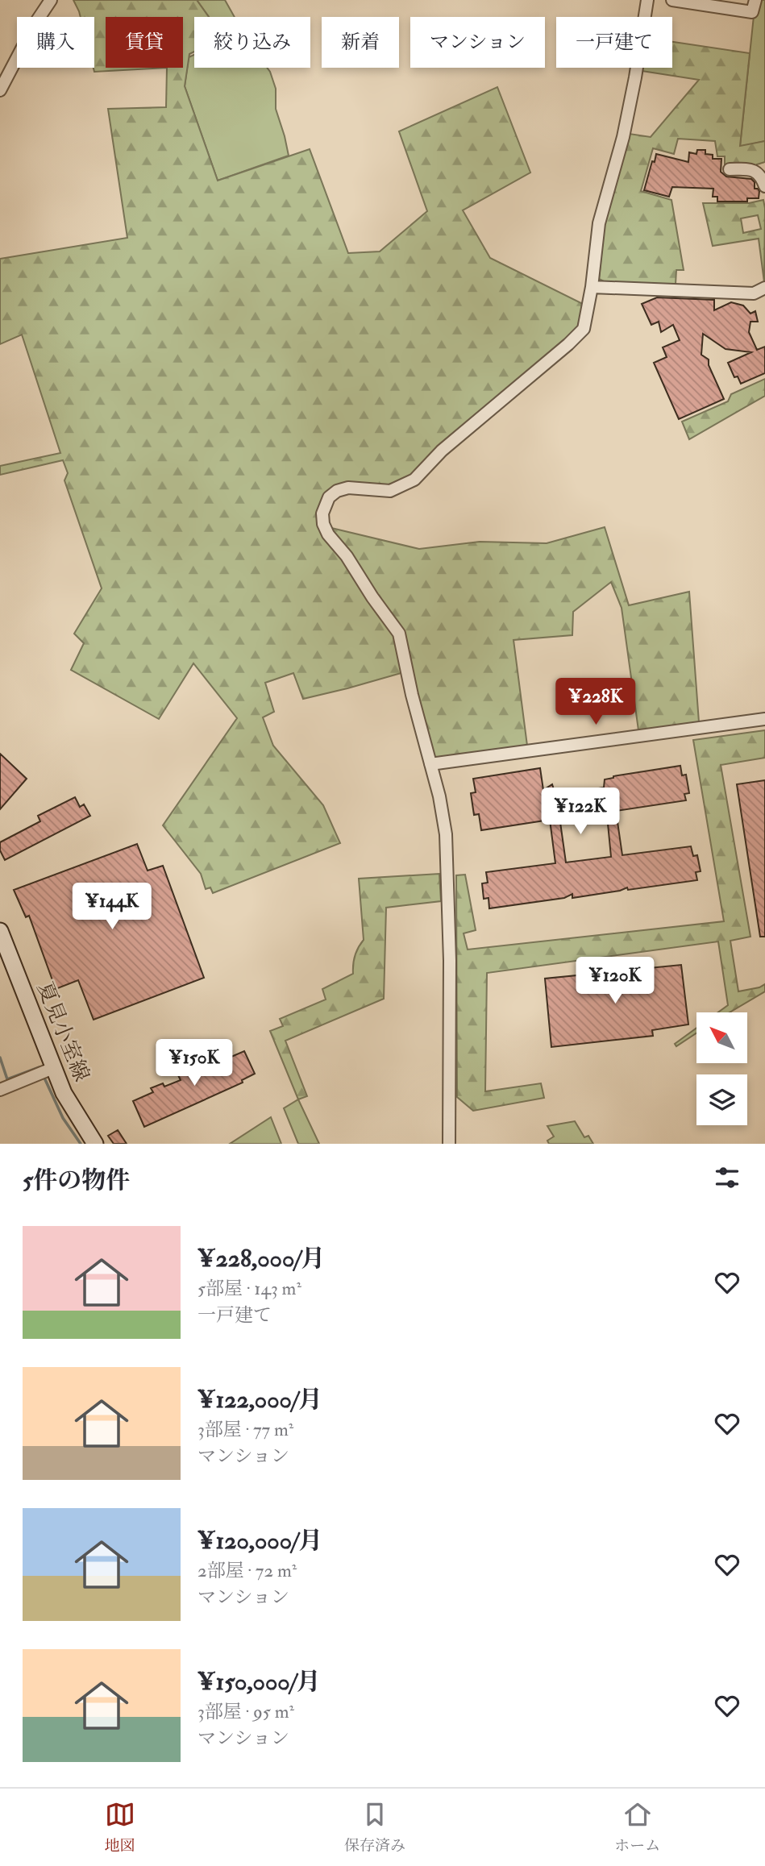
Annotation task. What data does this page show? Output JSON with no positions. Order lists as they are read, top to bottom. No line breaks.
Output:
{"streets":{"main road":["夏見小室線"]},"north":"top left","page":{"chip":["購入","賃貸","絞り込み","新着","マンション","一戸建て"],"price":["¥228K","¥122K","¥144K","¥120K","¥150K"],"heading":"5件の物件","list":[{"name":"¥228,000/月","note":"5部屋 · 143 m² · 一戸建て"},{"name":"¥122,000/月","note":"3部屋 · 77 m² · マンション"},{"name":"¥120,000/月","note":"2部屋 · 72 m² · マンション"},{"name":"¥150,000/月","note":"3部屋 · 95 m² · マンション"}],"tabs":["地図","保存済み","ホーム"]}}
